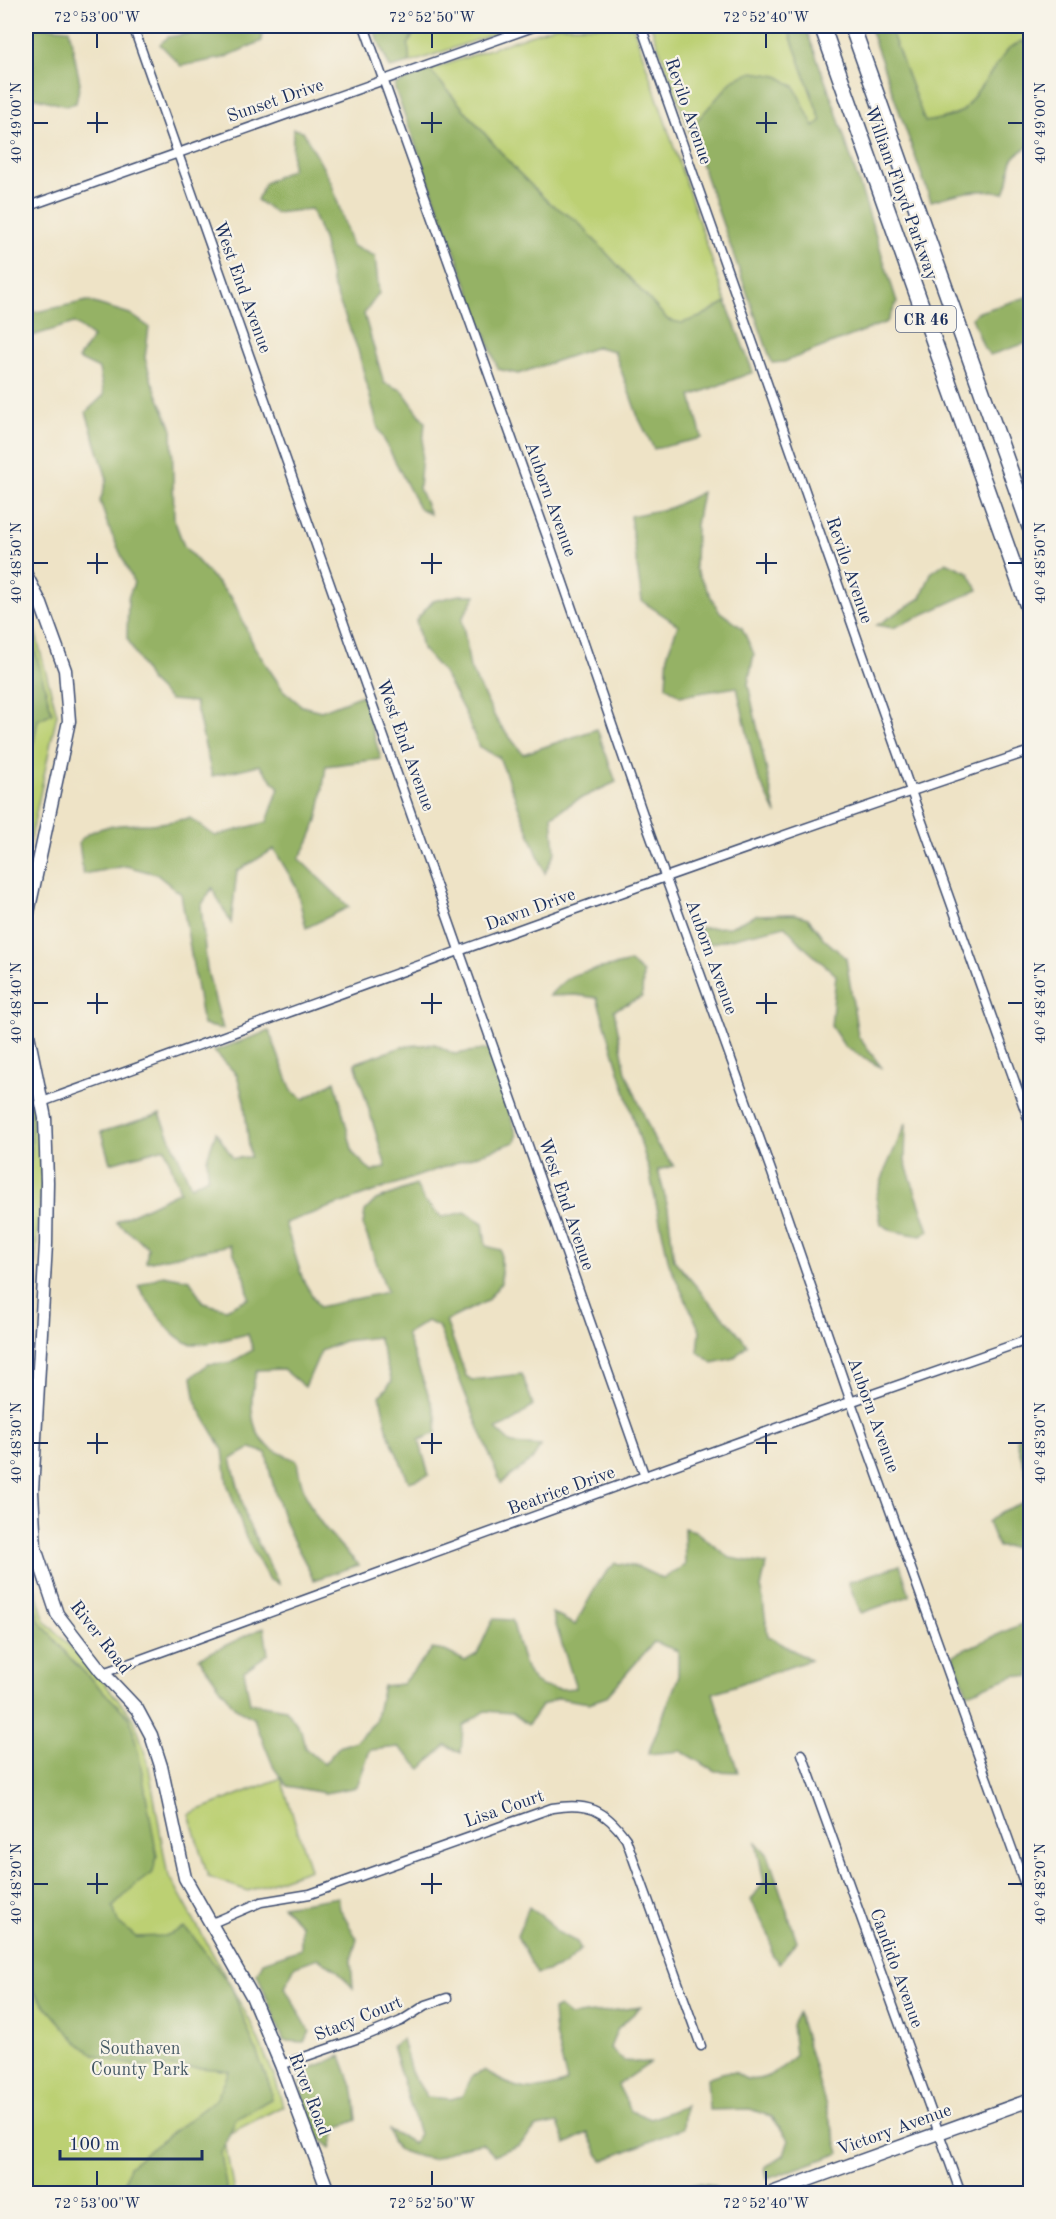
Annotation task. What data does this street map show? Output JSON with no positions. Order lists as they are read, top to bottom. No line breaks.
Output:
{"streets":{"highway":["William Floyd Parkway","CR 46"],"street":["Sunset Drive","Revilo Avenue","West End Avenue","Auborn Avenue","Dawn Drive","Beatrice Drive","River Road","Lisa Court","Candido Avenue","Stacy Court","Victory Avenue"]},"crossings":[["Sunset Drive","West End Avenue"],["Sunset Drive","Auborn Avenue"],["Revilo Avenue","Dawn Drive"],["West End Avenue","Dawn Drive"],["West End Avenue","Beatrice Drive"],["Auborn Avenue","Dawn Drive"],["Auborn Avenue","Beatrice Drive"],["Dawn Drive","River Road"],["Beatrice Drive","River Road"],["River Road","Lisa Court"],["River Road","Stacy Court"],["Candido Avenue","Victory Avenue"]],"parks":["Southaven County Park"],"scale_bar":"100 m","coordinates":["72°53'00\"W","72°52'50\"W","72°52'40\"W","40°49'00\"N","40°48'50\"N","40°48'40\"N","40°48'30\"N","40°48'20\"N"]}
